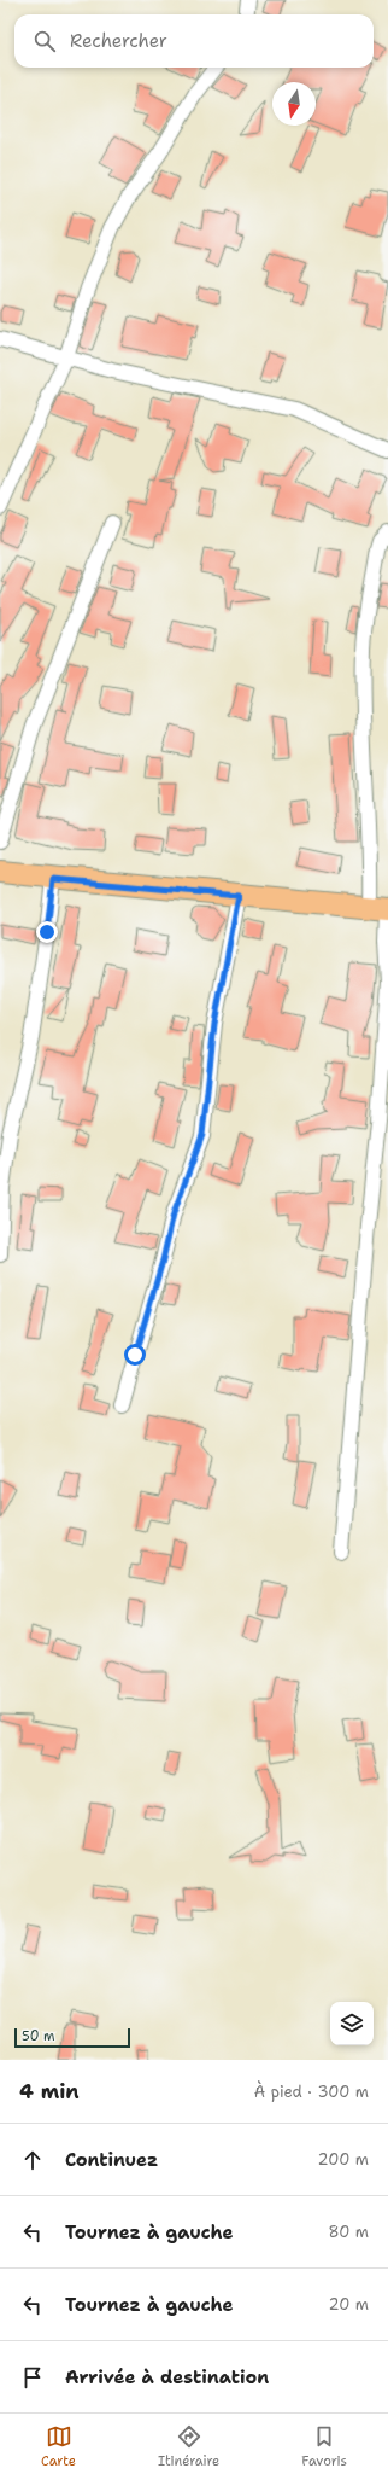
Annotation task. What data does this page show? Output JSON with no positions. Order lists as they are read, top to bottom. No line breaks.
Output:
{"scale_bar":"50 m","north":"bottom","page":{"search":"Rechercher","scale":"50 m","heading":["4 min","À pied · 300 m"],"list":[["Continuez","200 m"],["Tournez à gauche","80 m"],["Tournez à gauche","20 m"],"Arrivée à destination"],"nav":["Carte","Itinéraire","Favoris"]}}
